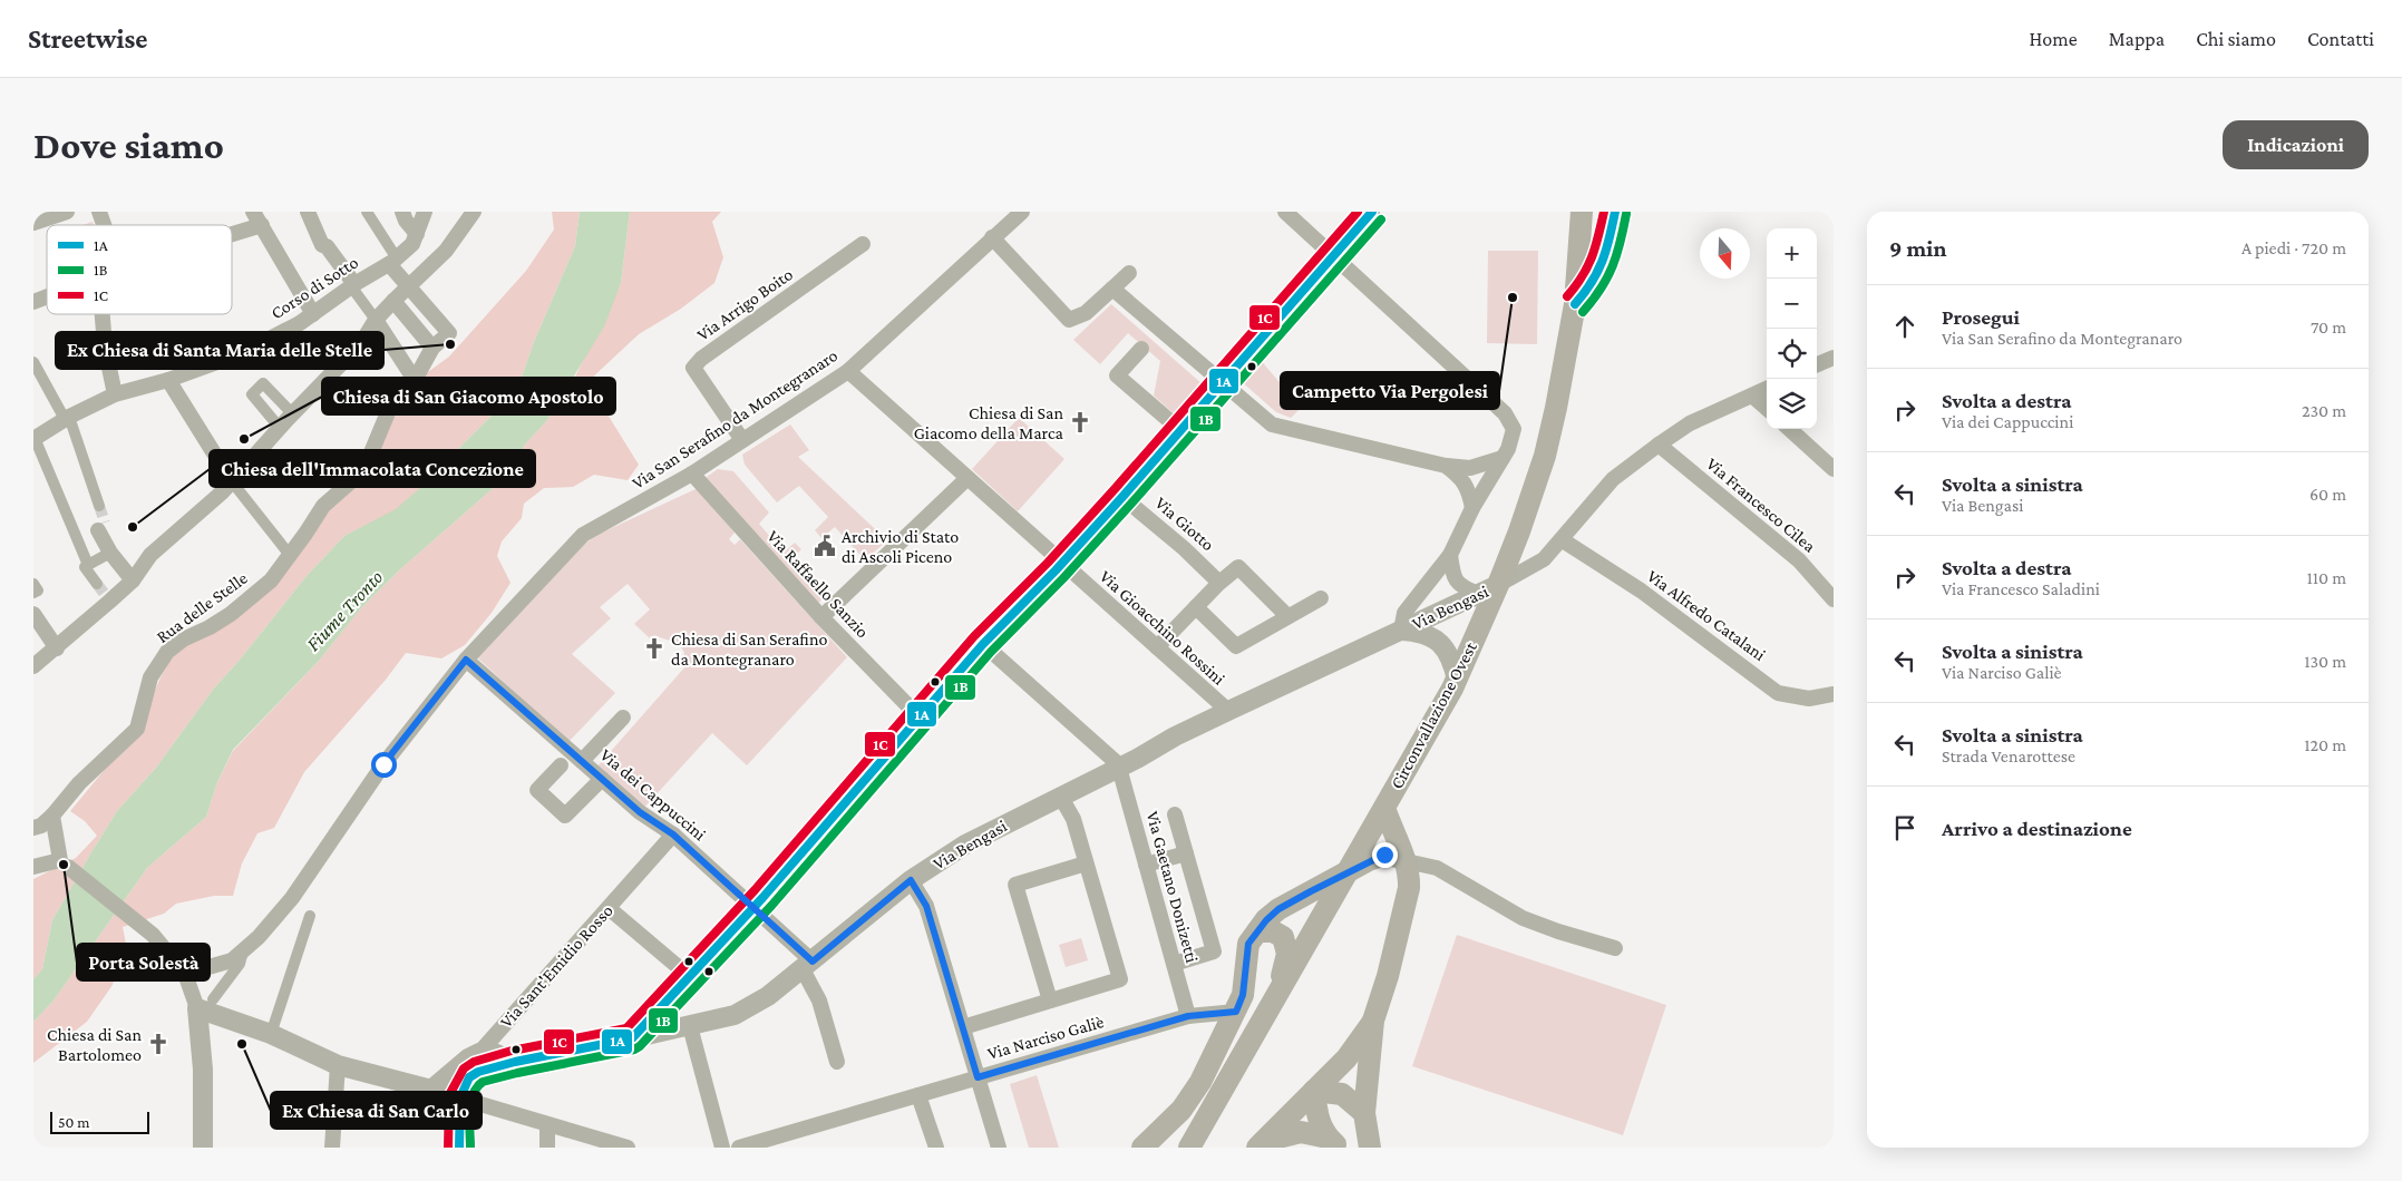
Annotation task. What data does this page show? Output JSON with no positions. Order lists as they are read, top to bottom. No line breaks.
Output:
{"streets":{"main road":["Circonvallazione Ovest"],"street":["Corso di Sotto","Via Arrigo Boito","Via San Serafino da Montegranaro","Via Francesco Cilea","Via Giotto","Via Raffaello Sanzio","Rua delle Stelle","Via Bengasi","Via Alfredo Catalani","Via Gioacchino Rossini","Via dei Cappuccini","Via Gaetano Donizetti","Via Sant'Emidio Rosso","Via Narciso Galiè"]},"crossings":[["Corso di Sotto","Rua delle Stelle"],["Via Arrigo Boito","Via San Serafino da Montegranaro"],["Via San Serafino da Montegranaro","Via Raffaello Sanzio"],["Via San Serafino da Montegranaro","Via Gioacchino Rossini"],["Via San Serafino da Montegranaro","Via dei Cappuccini"],["Via Bengasi","Via Gioacchino Rossini"],["Via Bengasi","Circonvallazione Ovest"],["Via Bengasi","Via dei Cappuccini"],["Via Bengasi","Via Gaetano Donizetti"],["Via dei Cappuccini","Via Sant'Emidio Rosso"],["Via Gaetano Donizetti","Via Narciso Galiè"]],"water":["Fiume Tronto"],"places":{"other":["Campetto Via Pergolesi","Ex Chiesa di Santa Maria delle Stelle","Chiesa di San Giacomo Apostolo","Chiesa dell'Immacolata Concezione","Porta Solestà","Ex Chiesa di San Carlo"],"church":["Chiesa di San Giacomo della Marca","Chiesa di San Serafino da Montegranaro","Chiesa di San Bartolomeo"],"public building":["Archivio di Stato di Ascoli Piceno"]},"lines":["transit line 1A","transit line 1C","transit line 1B"],"legend":["1A","1B","1C"],"scale_bar":"50 m","north":"bottom","page":{"header":"Streetwise","nav":["Home","Mappa","Chi siamo","Contatti"],"buttons":"Indicazioni","title":"Dove siamo","heading":["9 min","A piedi · 720 m"],"map_buttons":["+","−"],"list":[["Prosegui","Via San Serafino da Montegranaro","70 m"],["Svolta a destra","Via dei Cappuccini","230 m"],["Svolta a sinistra","Via Bengasi","60 m"],["Svolta a destra","Via Francesco Saladini","110 m"],["Svolta a sinistra","Via Narciso Galiè","130 m"],["Svolta a sinistra","Strada Venarottese","120 m"],"Arrivo a destinazione"],"scale":"50 m"}}
